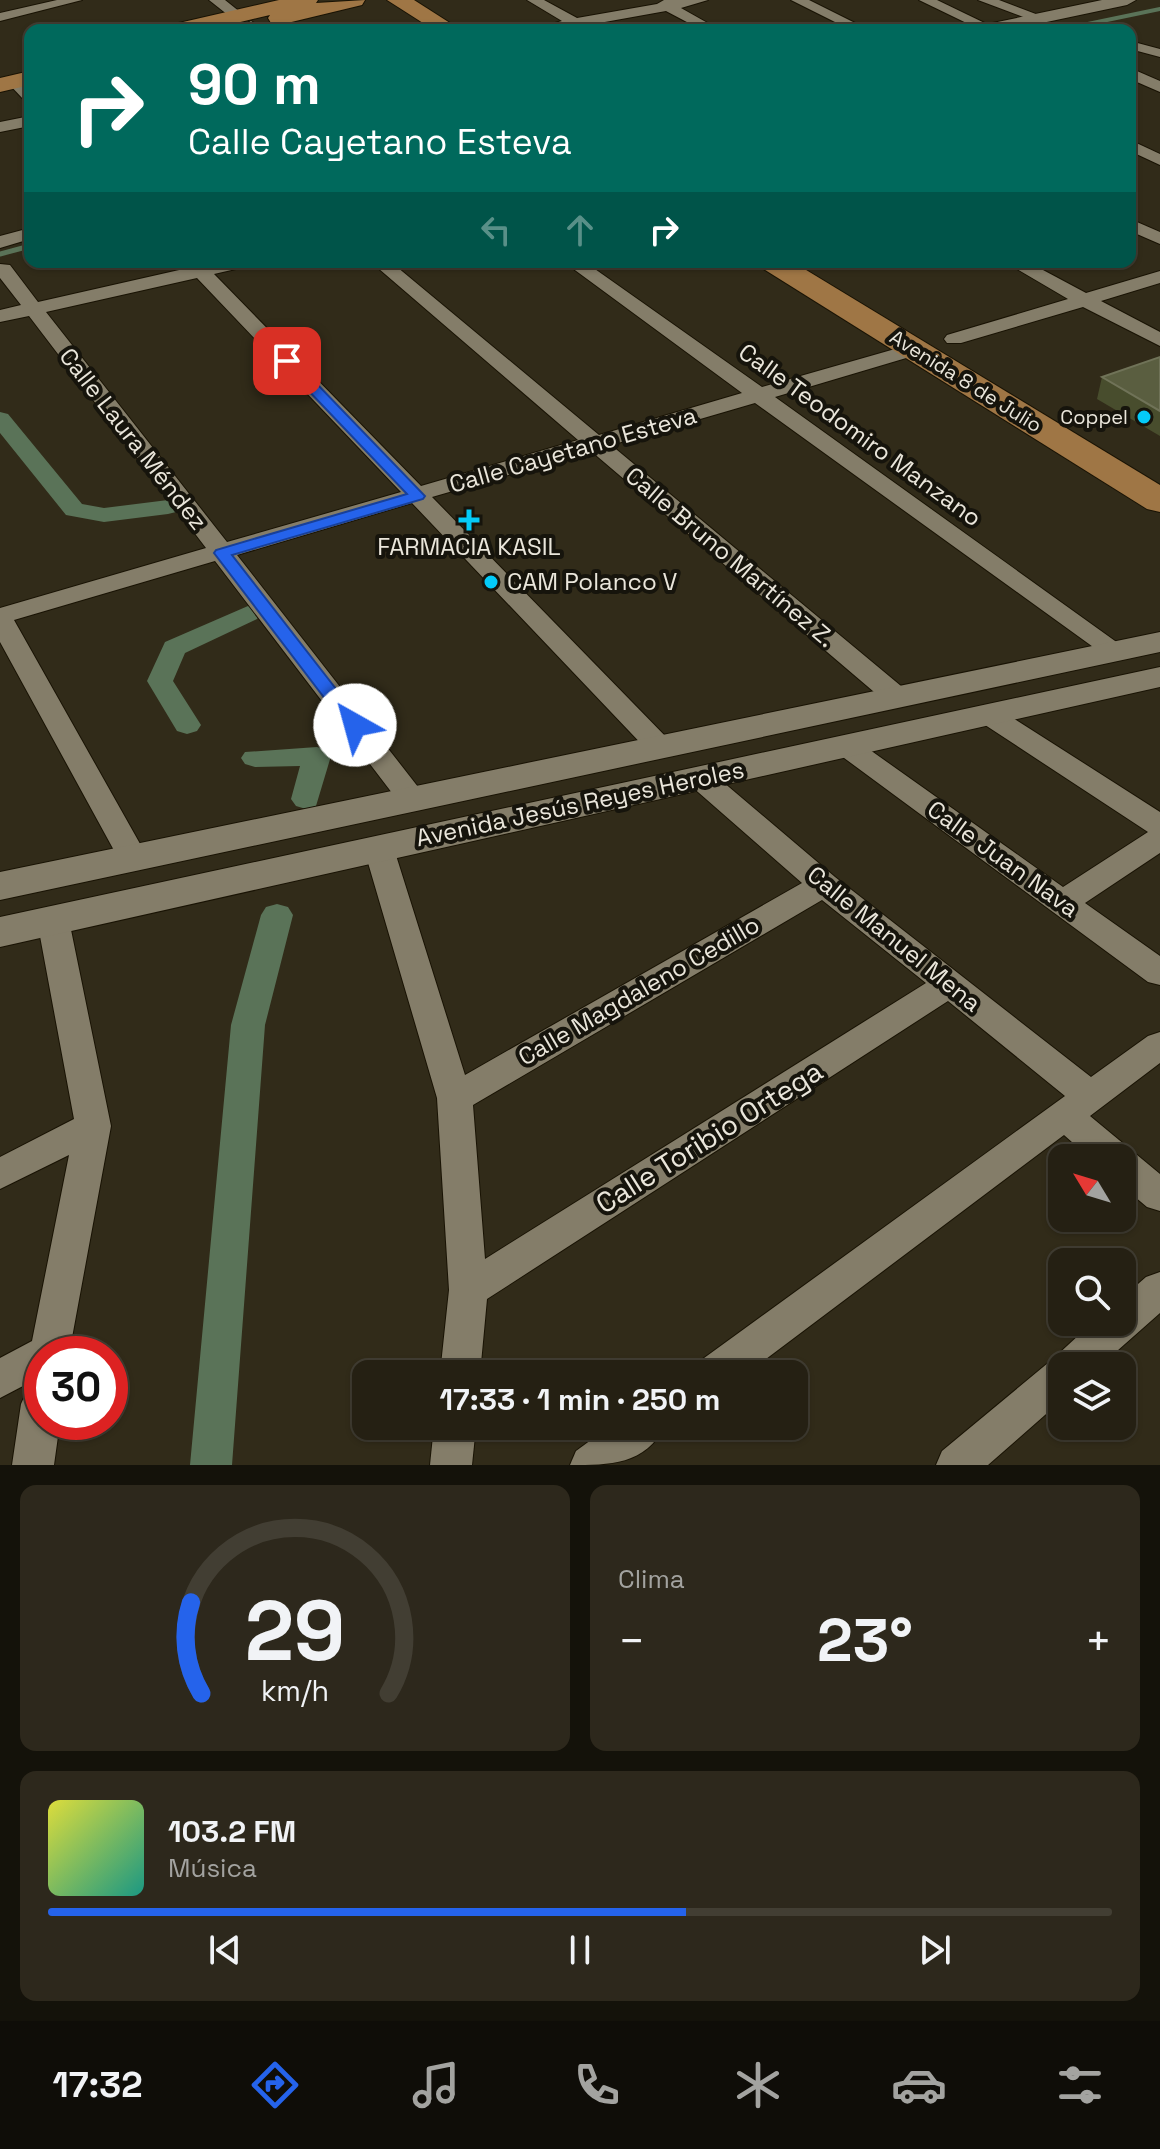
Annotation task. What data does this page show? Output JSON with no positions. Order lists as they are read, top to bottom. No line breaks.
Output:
{"streets":{"main road":["Avenida 8 de Julio"],"street":["Calle Teodomiro Manzano","Calle Laura Méndez","Calle Cayetano Esteva","Calle Bruno Martínez Z.","Avenida Jesús Reyes Heroles","Calle Juan Nava","Calle Manuel Mena","Calle Magdaleno Cedillo","Calle Toribio Ortega"]},"crossings":[["Avenida 8 de Julio","Calle Cayetano Esteva"],["Calle Teodomiro Manzano","Calle Cayetano Esteva"],["Calle Teodomiro Manzano","Avenida Jesús Reyes Heroles"],["Calle Laura Méndez","Calle Cayetano Esteva"],["Calle Laura Méndez","Avenida Jesús Reyes Heroles"],["Calle Cayetano Esteva","Calle Bruno Martínez Z."],["Calle Bruno Martínez Z.","Avenida Jesús Reyes Heroles"],["Avenida Jesús Reyes Heroles","Calle Juan Nava"],["Avenida Jesús Reyes Heroles","Calle Manuel Mena"],["Calle Manuel Mena","Calle Magdaleno Cedillo"],["Calle Manuel Mena","Calle Toribio Ortega"]],"places":{"other":["Coppel","CAM Polanco V"],"health":["FARMACIA KASIL"]},"north":"top left","page":{"turn":["90 m","Calle Cayetano Esteva"],"limit":"30","trip":"17:33 · 1 min · 250 m","tile":"Clima","heat":["−","23°","+"],"song":["103.2 FM","Música"],"tabs":"17:32","gauge":["29","km/h"]}}
